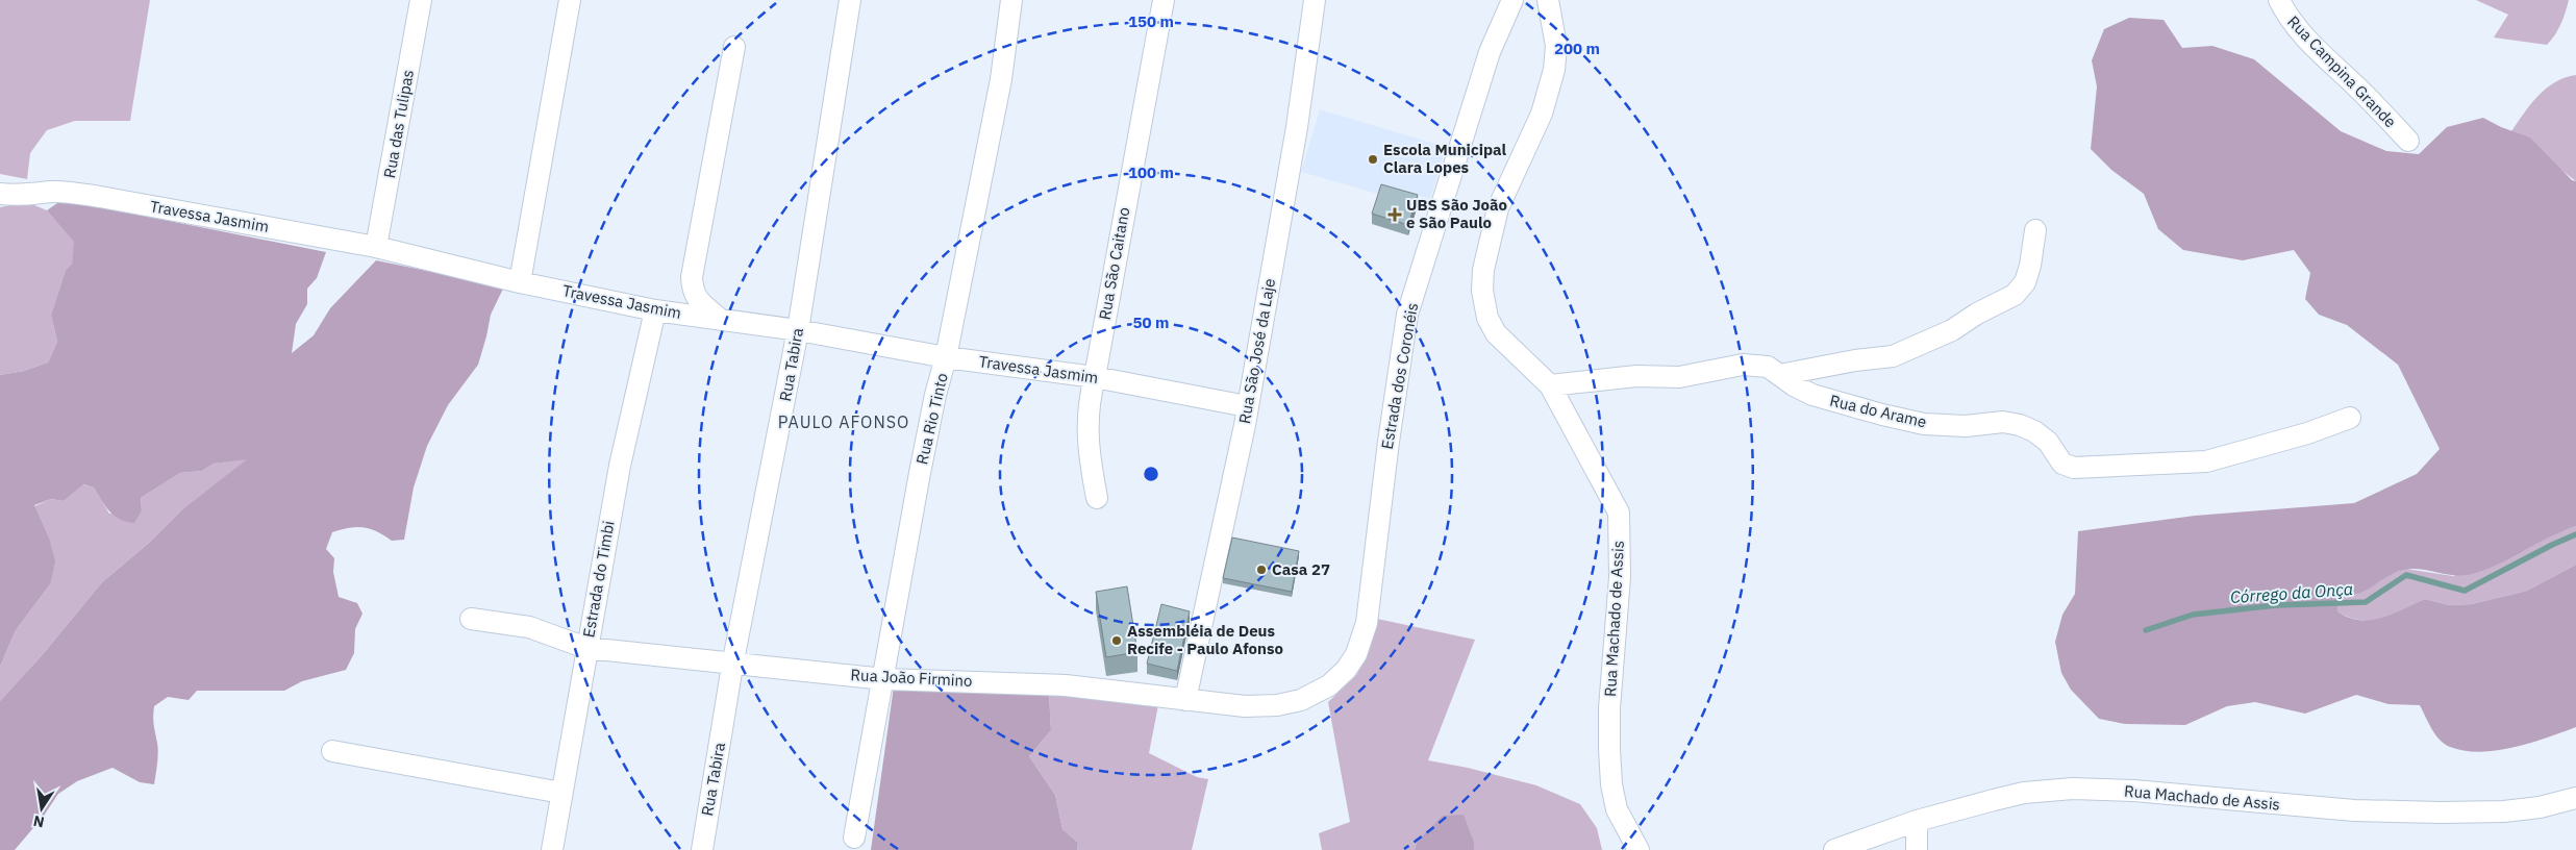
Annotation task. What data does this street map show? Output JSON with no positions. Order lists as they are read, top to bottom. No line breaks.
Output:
{"streets":{"street":["Rua Campina Grande","Rua das Tulipas","Travessa Jasmim","Rua São Caitano","Rua São José da Laje","Rua Tabira","Estrada dos Coronéis","Rua do Arame","Rua Rio Tinto","Estrada do Timbi","Rua Machado de Assis","Rua João Firmino"]},"crossings":[["Rua das Tulipas","Travessa Jasmim"],["Travessa Jasmim","Rua São Caitano"],["Travessa Jasmim","Rua São José da Laje"],["Travessa Jasmim","Rua Tabira"],["Travessa Jasmim","Rua Rio Tinto"],["Travessa Jasmim","Estrada do Timbi"],["Rua São José da Laje","Rua João Firmino"],["Rua Tabira","Rua João Firmino"],["Estrada dos Coronéis","Rua João Firmino"],["Rua do Arame","Rua Machado de Assis"],["Rua Rio Tinto","Rua João Firmino"],["Estrada do Timbi","Rua João Firmino"]],"districts":["PAULO AFONSO"],"water":["Córrego da Onça"],"places":{"other":["Escola Municipal Clara Lopes","Casa 27","Assembléia de Deus Recife - Paulo Afonso"],"health":["UBS São João e São Paulo"]},"north":"bottom","rings":["150 m","200 m","100 m","50 m"]}
